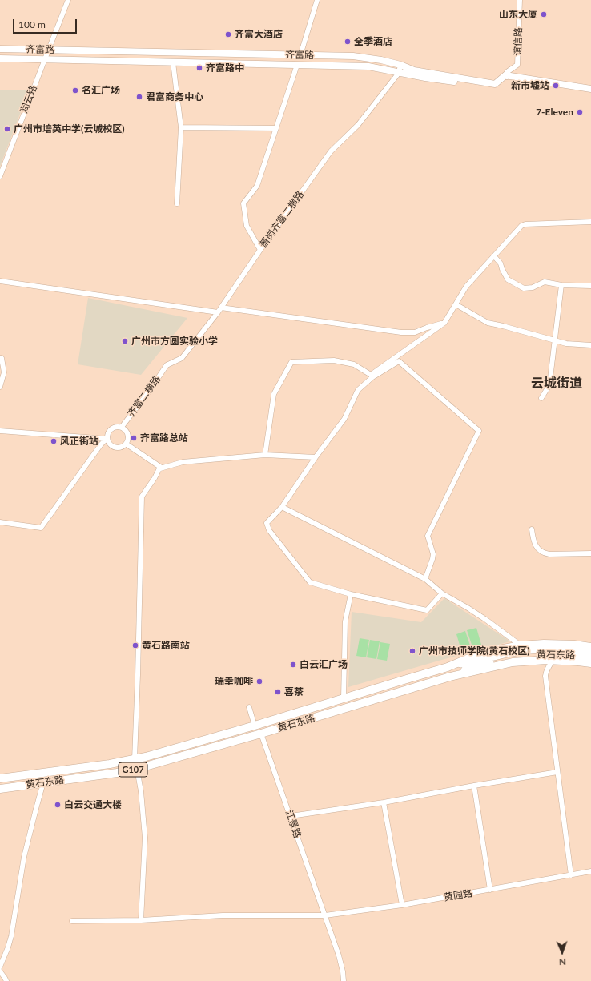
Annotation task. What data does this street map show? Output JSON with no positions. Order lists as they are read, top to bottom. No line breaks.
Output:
{"streets":{"highway":["黄石东路","G107"],"main road":["齐富路"],"street":["谊信路","润云路","萧岗齐富二横路","齐富二横路","江景路","黄园路"]},"crossings":[["谊信路","齐富路"],["齐富路","润云路"],["齐富路","萧岗齐富二横路"],["萧岗齐富二横路","齐富二横路"],["黄石东路","G107"],["黄石东路","江景路"],["江景路","黄园路"]],"districts":["云城街道"],"places":["山东大厦","齐富大酒店","全季酒店","齐富路中","新市墟站","名汇广场","君富商务中心","7-Eleven","广州市培英中学(云城校区)","广州市方圆实验小学","齐富路总站","风正街站","黄石路南站","广州市技师学院(黄石校区)","白云汇广场","瑞幸咖啡","喜茶","白云交通大楼"],"scale_bar":"100 m","north":"bottom"}
